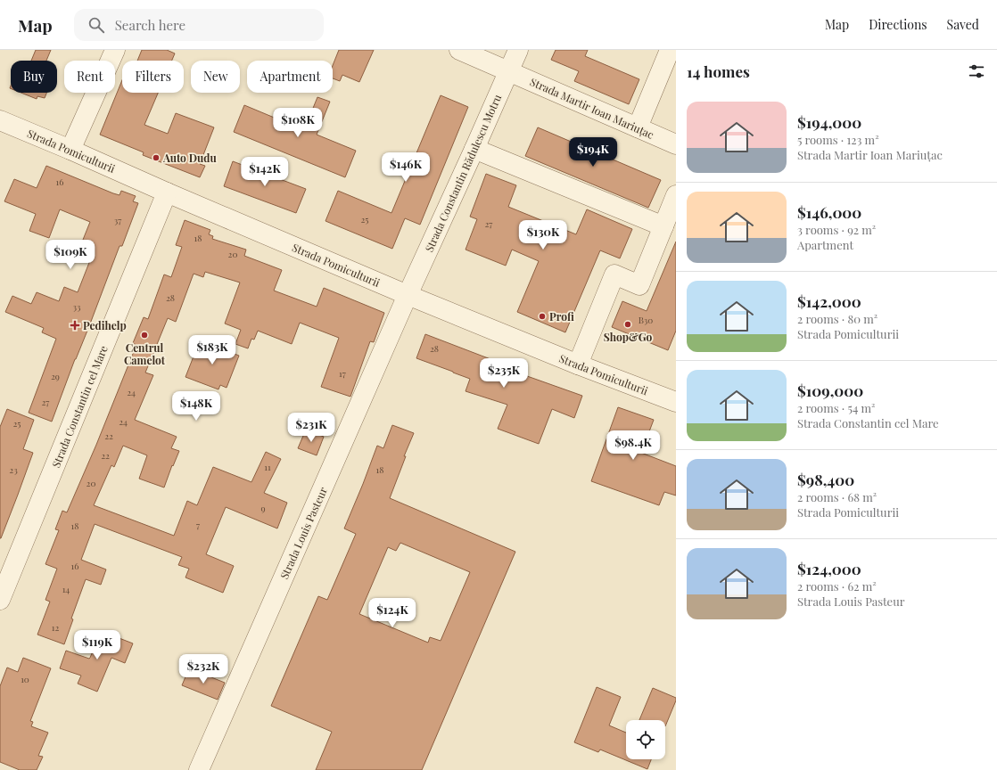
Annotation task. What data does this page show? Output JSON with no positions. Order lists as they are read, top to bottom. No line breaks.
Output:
{"streets":{"street":["Strada Martir Ioan Mariuțac","Strada Pomiculturii","Strada Constantin Rădulescu Motru","Strada Constantin cel Mare","Strada Louis Pasteur"]},"crossings":[["Strada Martir Ioan Mariuțac","Strada Constantin Rădulescu Motru"],["Strada Pomiculturii","Strada Constantin Rădulescu Motru"],["Strada Pomiculturii","Strada Constantin cel Mare"],["Strada Pomiculturii","Strada Louis Pasteur"],["Strada Constantin Rădulescu Motru","Strada Louis Pasteur"]],"places":{"other":["Auto Dudu","Profi","Shop&Go","Centrul Camelot"],"health":["Pedihelp"]},"house_numbers":["16","25","37","27","18","20","28","33","B30","28","17","29","24","27","24","25","22","22","11","23","18","20","9","7","18","16","14","12","10"],"page":{"header":"Map","search":"Search here","nav":["Map","Directions","Saved"],"heading":"14 homes","chip":["Buy","Rent","Filters","New","Apartment"],"list":[{"name":"$194,000","note":"5 rooms · 123 m² · Strada Martir Ioan Mariuțac"},{"name":"$146,000","note":"3 rooms · 92 m² · Apartment"},{"name":"$142,000","note":"2 rooms · 80 m² · Strada Pomiculturii"},{"name":"$109,000","note":"2 rooms · 54 m² · Strada Constantin cel Mare"},{"name":"$98,400","note":"2 rooms · 68 m² · Strada Pomiculturii"},{"name":"$124,000","note":"2 rooms · 62 m² · Strada Louis Pasteur"}],"price":["$108K","$194K","$146K","$142K","$130K","$109K","$183K","$235K","$148K","$231K","$98.4K","$124K","$119K","$232K"]}}
